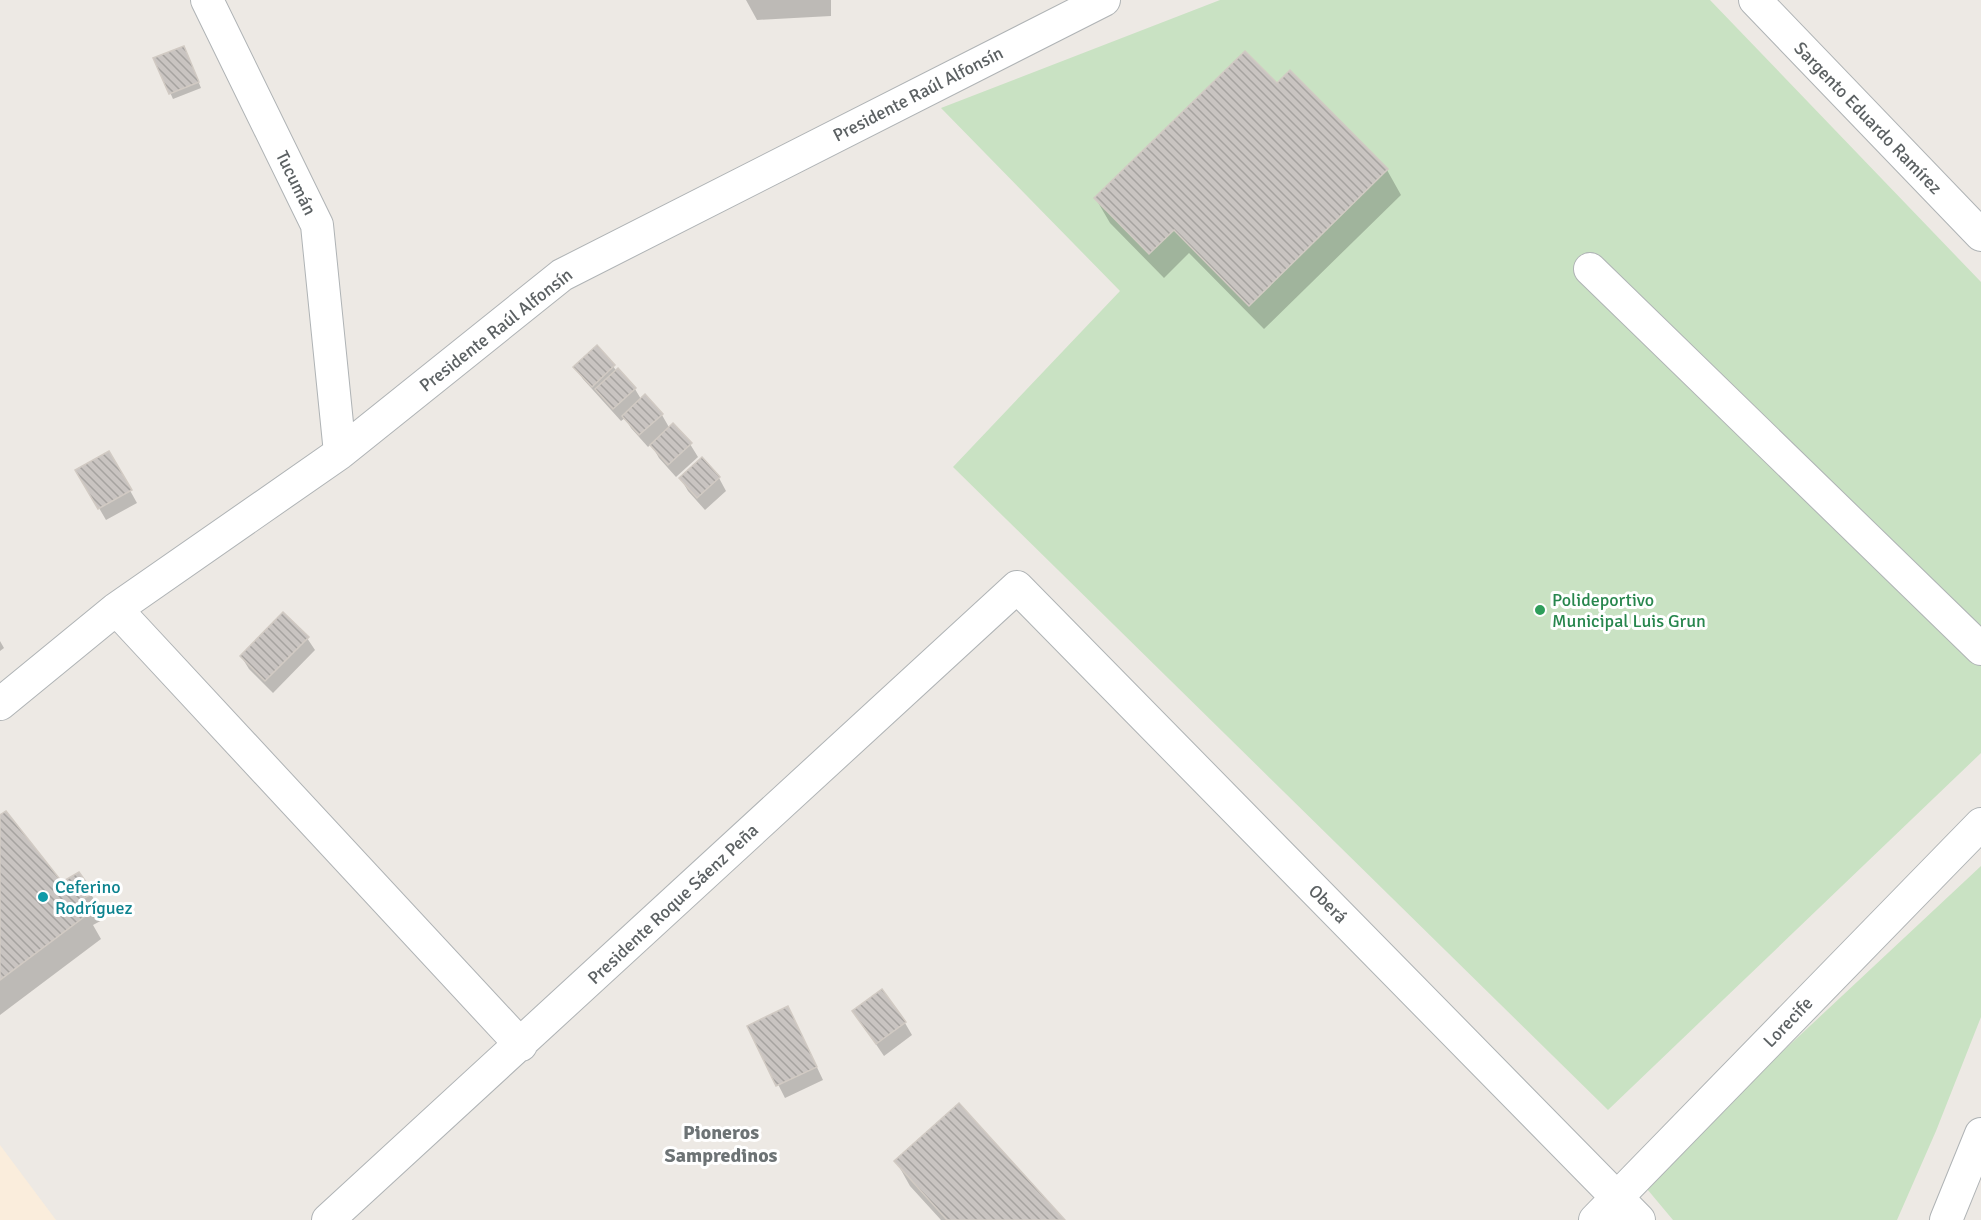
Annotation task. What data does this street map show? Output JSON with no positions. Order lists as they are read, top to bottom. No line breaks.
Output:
{"streets":{"street":["Presidente Raúl Alfonsín","Sargento Eduardo Ramírez","Tucumán","Presidente Roque Sáenz Peña","Oberá","Lorecife"]},"crossings":[["Presidente Raúl Alfonsín","Tucumán"],["Presidente Roque Sáenz Peña","Oberá"],["Oberá","Lorecife"]],"districts":["Pioneros Sampredinos"],"places":["Polideportivo Municipal Luis Grun","Ceferino Rodríguez"]}
